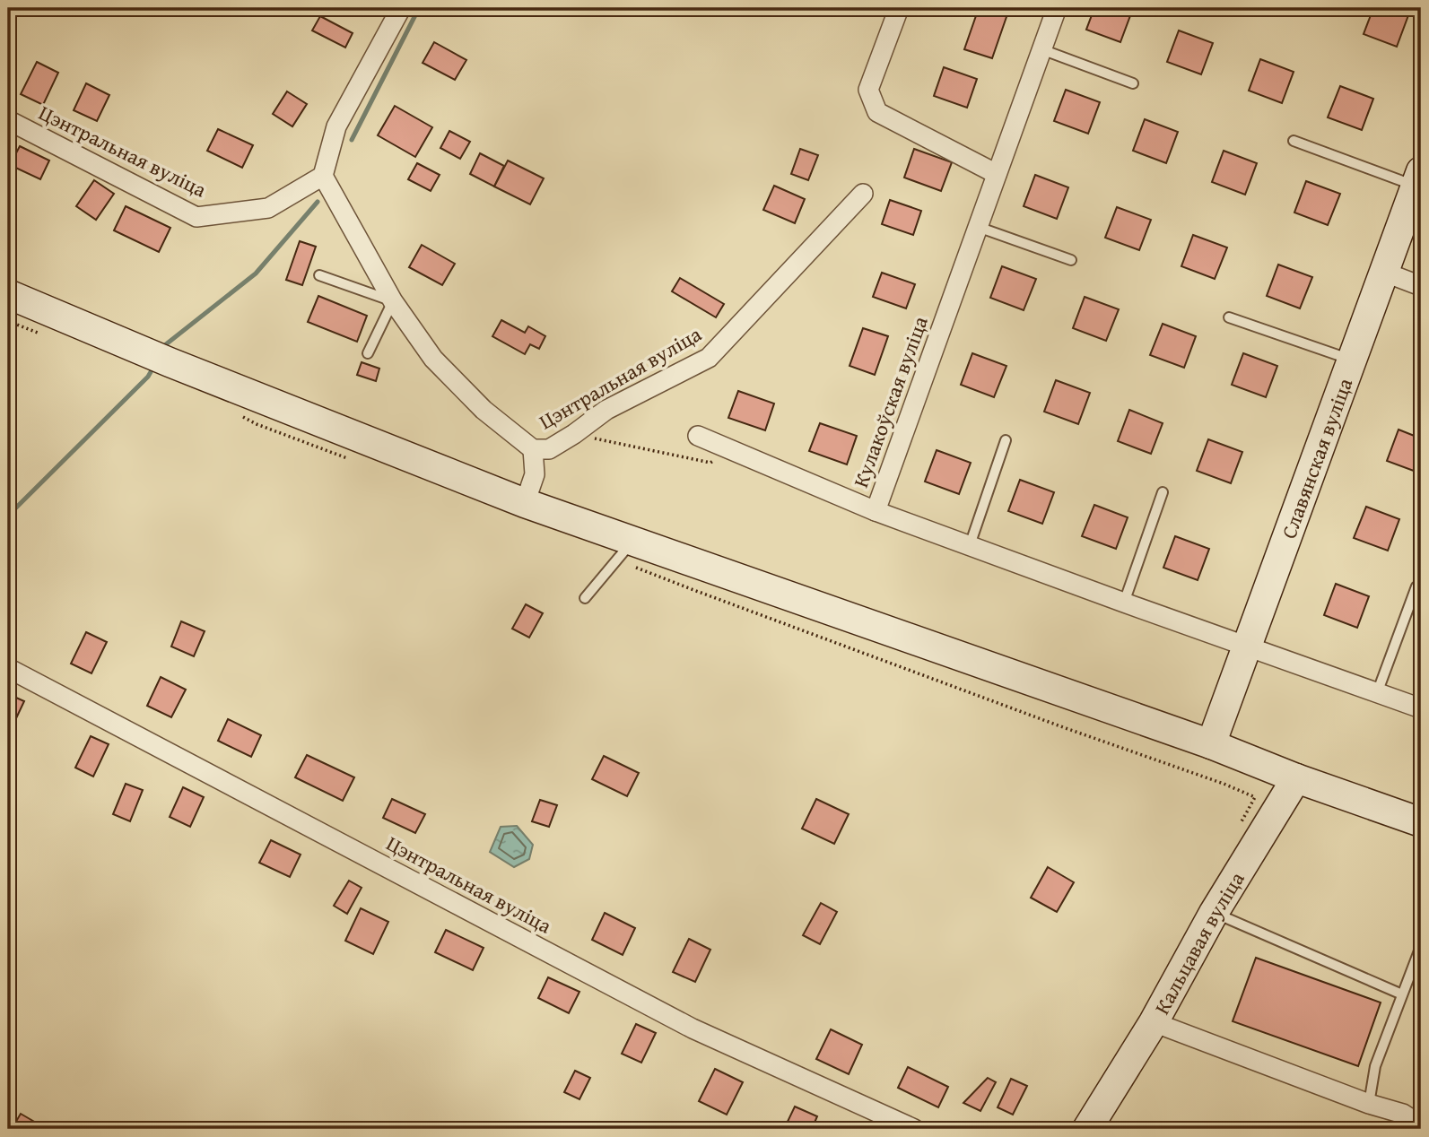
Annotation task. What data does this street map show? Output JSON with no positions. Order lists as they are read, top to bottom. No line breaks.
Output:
{"streets":{"main road":["Славянская вуліца","Кальцавая вуліца"],"street":["Цэнтральная вуліца","Кулакоўская вуліца"]},"crossings":[["Кулакоўская вуліца","Славянская вуліца"]]}
